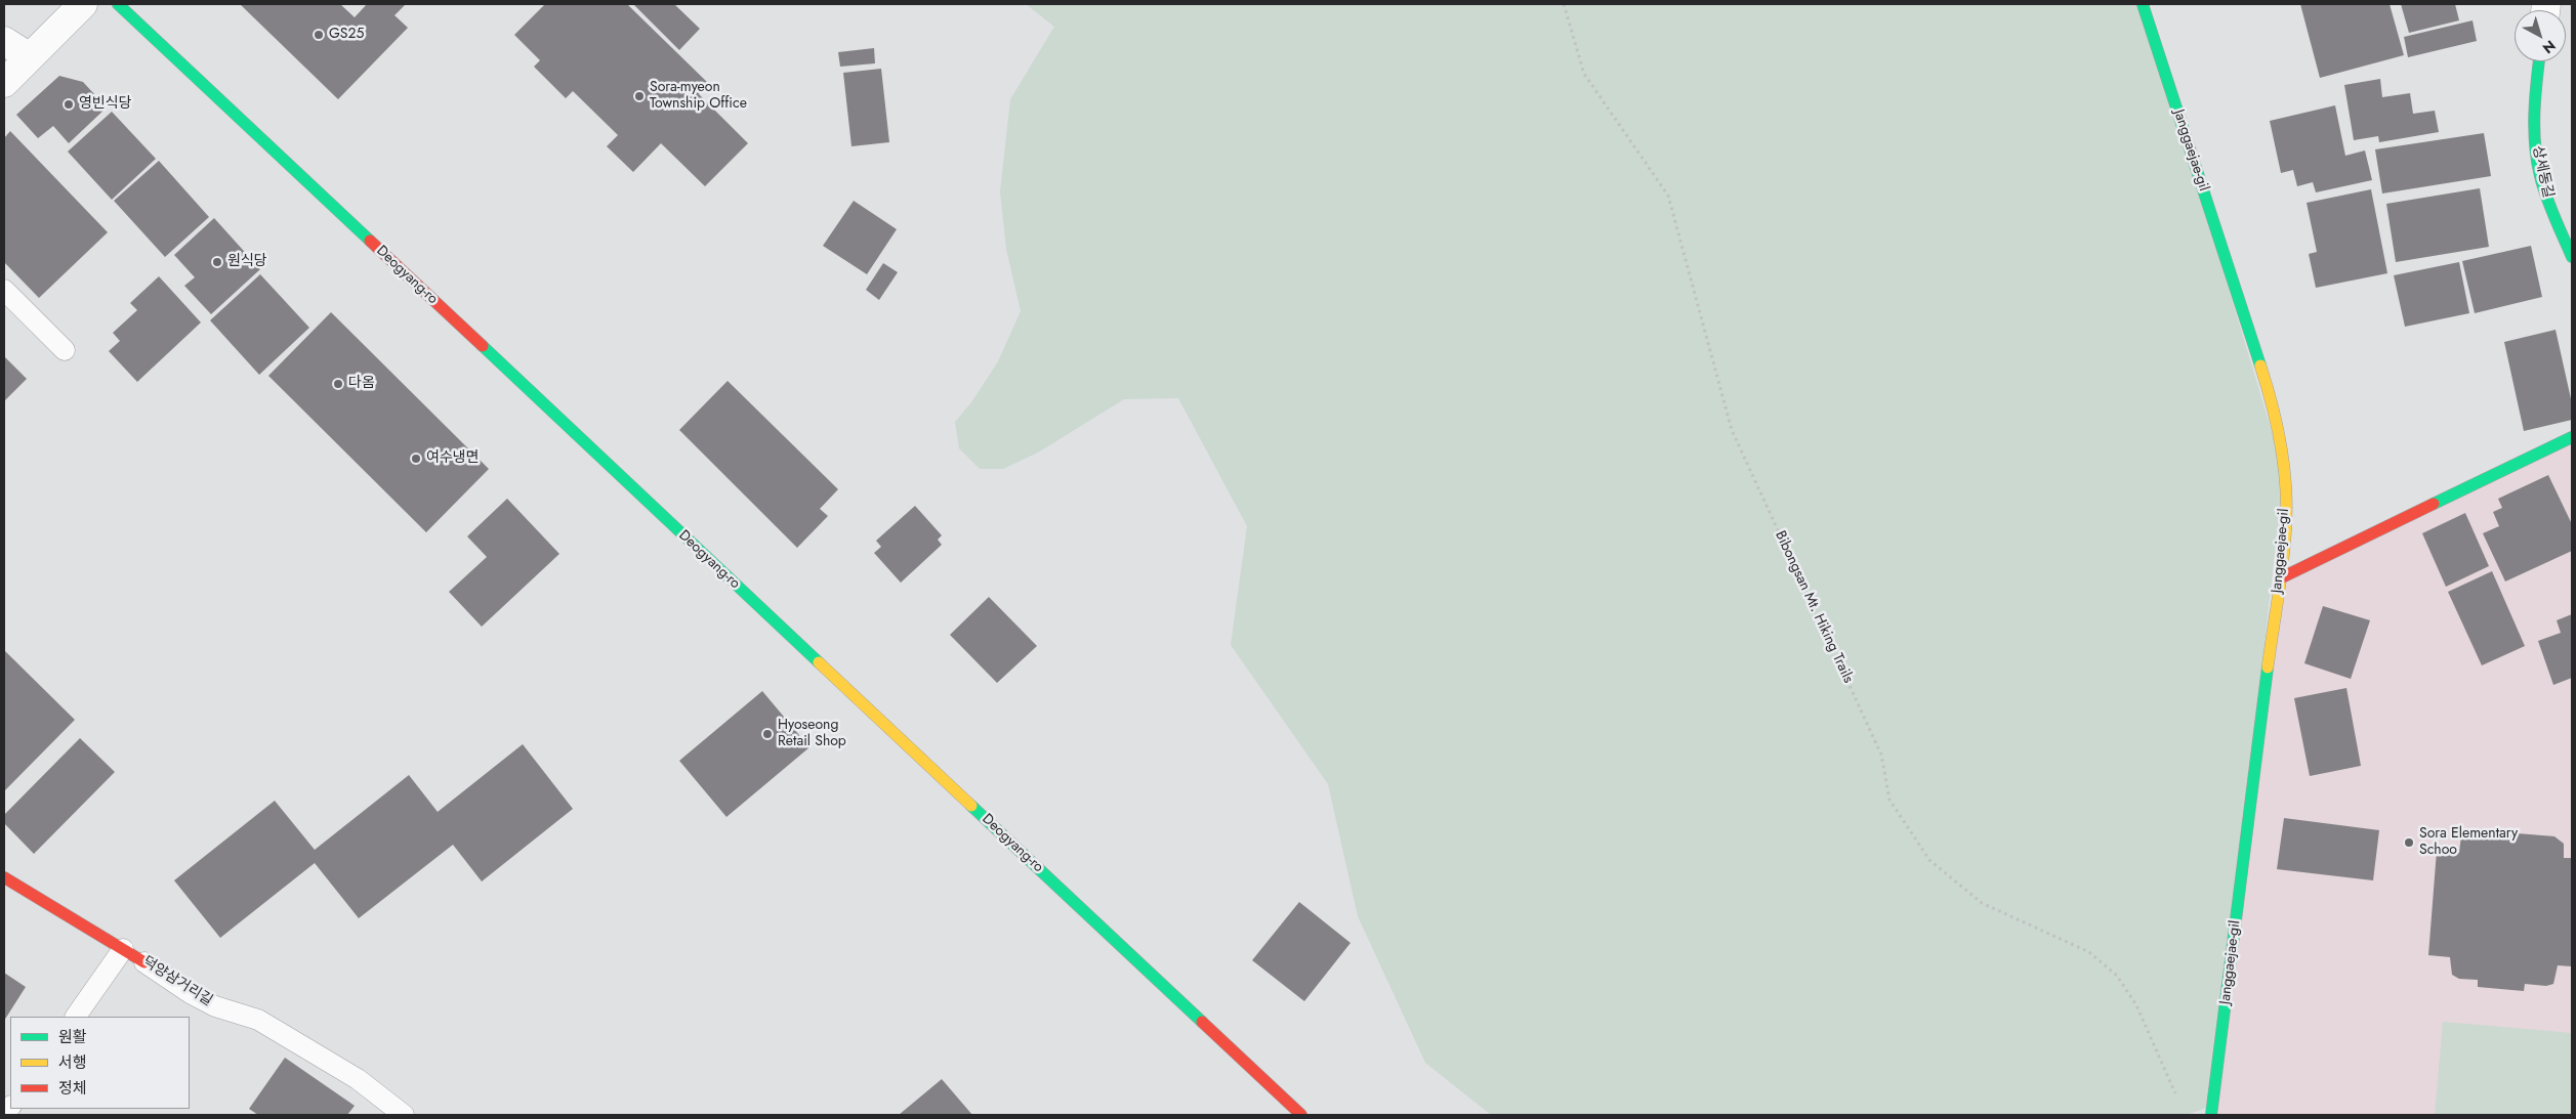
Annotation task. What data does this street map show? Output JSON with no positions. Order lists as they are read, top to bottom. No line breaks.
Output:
{"streets":{"street":["Janggaejae-gil","상세동길","Deogyang-ro","덕양삼거리길"],"path":["Bibongsan Mt. Hiking Trails"]},"places":["GS25","Sora-myeon Township Office","영빈식당","원식당","다옴","여수냉면","Hyoseong Retail Shop","Sora Elementary Schoo"],"legend":["원활","서행","정체"],"north":"bottom right"}
